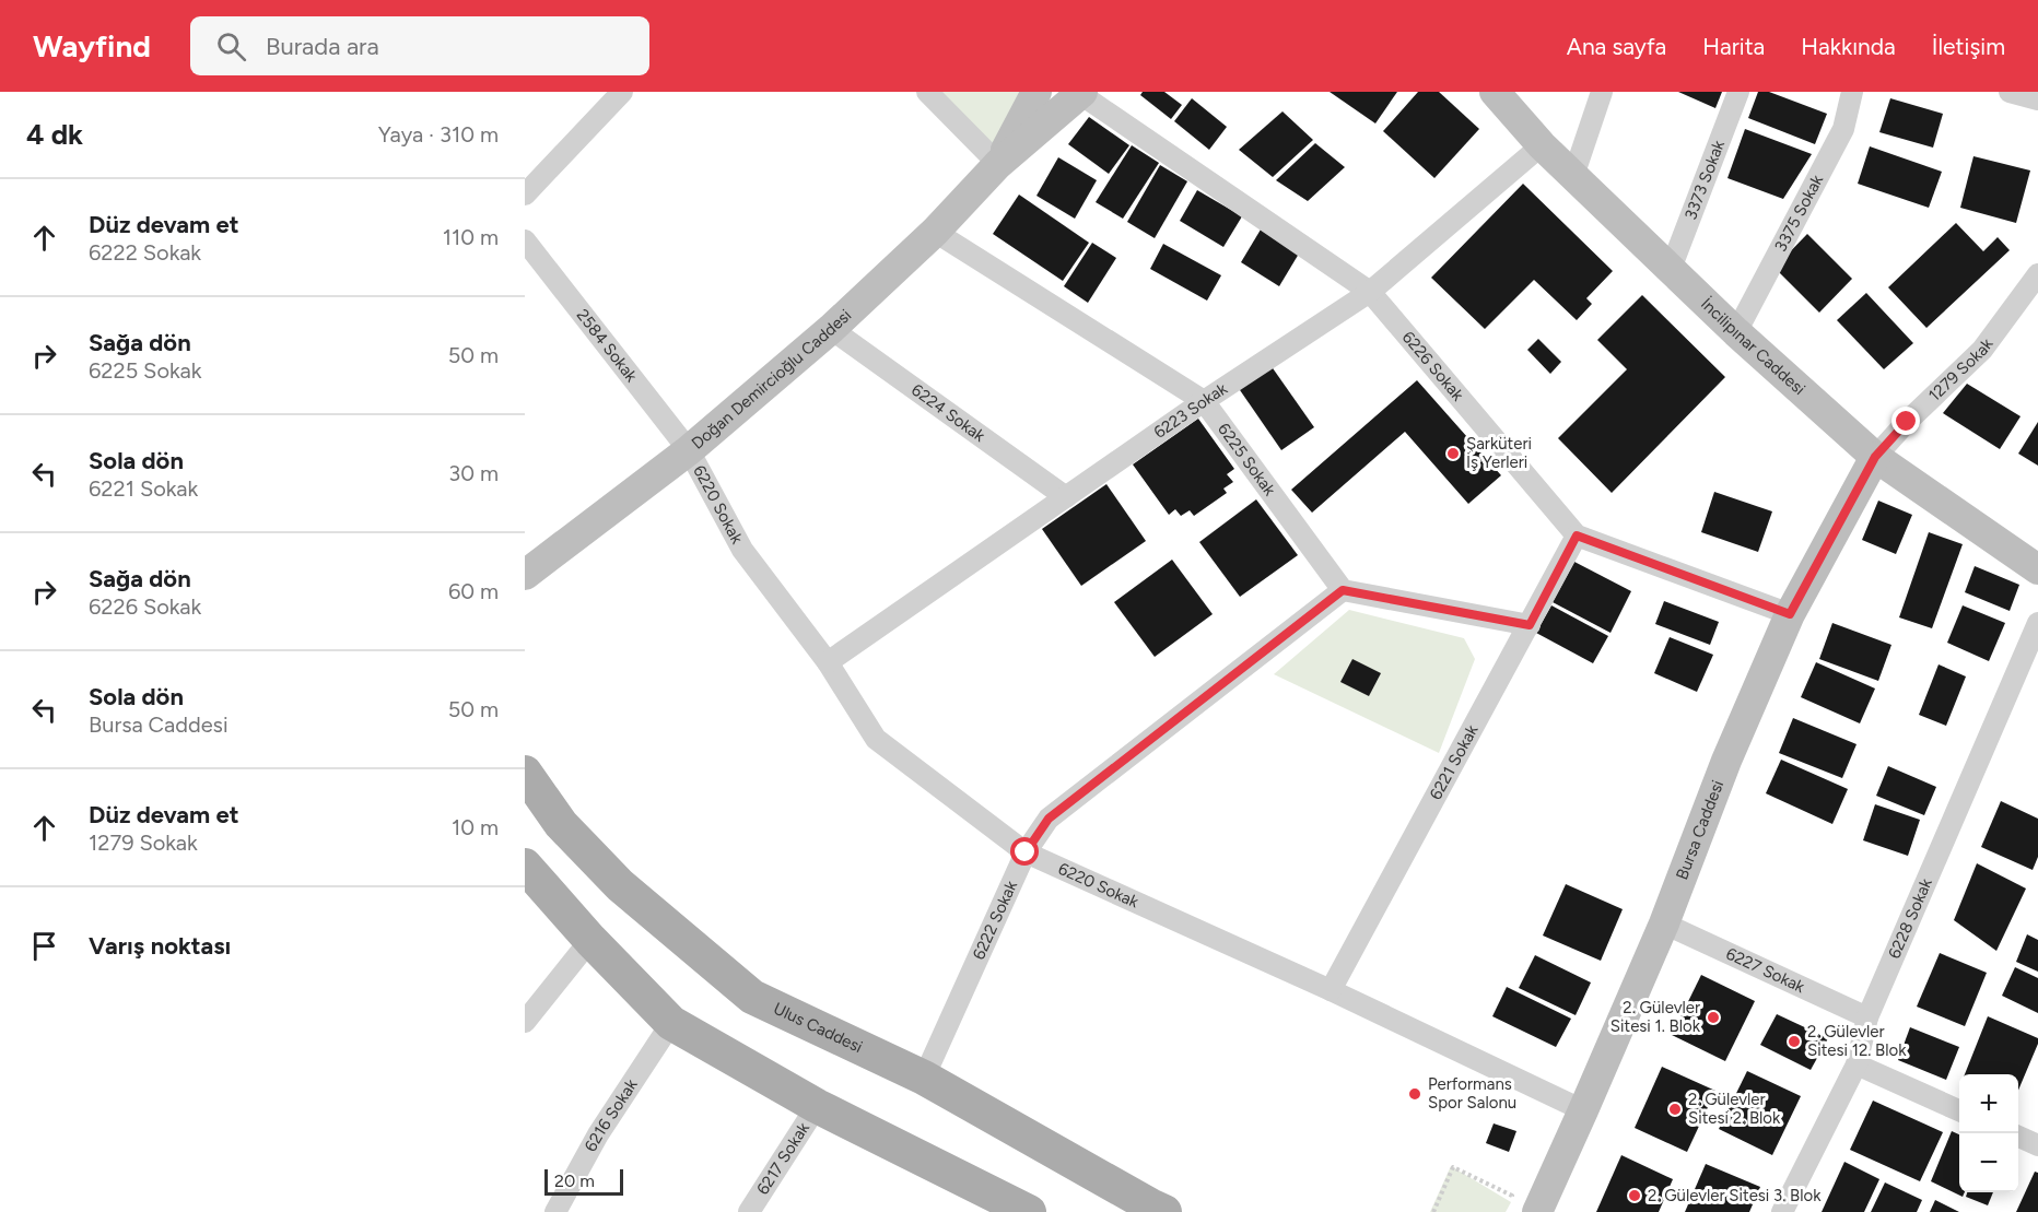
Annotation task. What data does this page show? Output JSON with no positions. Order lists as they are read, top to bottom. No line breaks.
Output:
{"streets":{"main road":["İncilipınar Caddesi","Doğan Demircioğlu Caddesi","Bursa Caddesi","Ulus Caddesi"],"street":["3373 Sokak","3375 Sokak","2584 Sokak","6226 Sokak","1279 Sokak","6223 Sokak","6224 Sokak","6225 Sokak","6220 Sokak","6221 Sokak","6228 Sokak","6222 Sokak","6227 Sokak","6216 Sokak","6217 Sokak"]},"crossings":[["3373 Sokak","İncilipınar Caddesi"],["3375 Sokak","İncilipınar Caddesi"],["2584 Sokak","Doğan Demircioğlu Caddesi"],["2584 Sokak","6220 Sokak"],["İncilipınar Caddesi","1279 Sokak"],["İncilipınar Caddesi","6223 Sokak"],["İncilipınar Caddesi","Bursa Caddesi"],["6226 Sokak","Doğan Demircioğlu Caddesi"],["6226 Sokak","6223 Sokak"],["6226 Sokak","6221 Sokak"],["6226 Sokak","Bursa Caddesi"],["1279 Sokak","Bursa Caddesi"],["Doğan Demircioğlu Caddesi","6224 Sokak"],["Doğan Demircioğlu Caddesi","6225 Sokak"],["Doğan Demircioğlu Caddesi","6220 Sokak"],["6223 Sokak","6224 Sokak"],["6223 Sokak","6225 Sokak"],["6223 Sokak","6220 Sokak"],["6225 Sokak","6222 Sokak"],["6220 Sokak","6221 Sokak"],["6220 Sokak","Bursa Caddesi"],["6220 Sokak","6222 Sokak"],["Bursa Caddesi","6227 Sokak"],["6228 Sokak","6227 Sokak"],["6222 Sokak","Ulus Caddesi"]],"places":["Şarküteri İş Yerleri","2. Gülevler Sitesi 1. Blok","2. Gülevler Sitesi 12. Blok","Performans Spor Salonu","2. Gülevler Sitesi 2. Blok","2. Gülevler Sitesi 3. Blok"],"scale_bar":"20 m","page":{"header":"Wayfind","search":"Burada ara","nav":["Ana sayfa","Harita","Hakkında","İletişim"],"heading":["4 dk","Yaya · 310 m"],"list":[["Düz devam et","6222 Sokak","110 m"],["Sağa dön","6225 Sokak","50 m"],["Sola dön","6221 Sokak","30 m"],["Sağa dön","6226 Sokak","60 m"],["Sola dön","Bursa Caddesi","50 m"],["Düz devam et","1279 Sokak","10 m"],"Varış noktası"],"map_buttons":["+","−"],"scale":"20 m"}}
